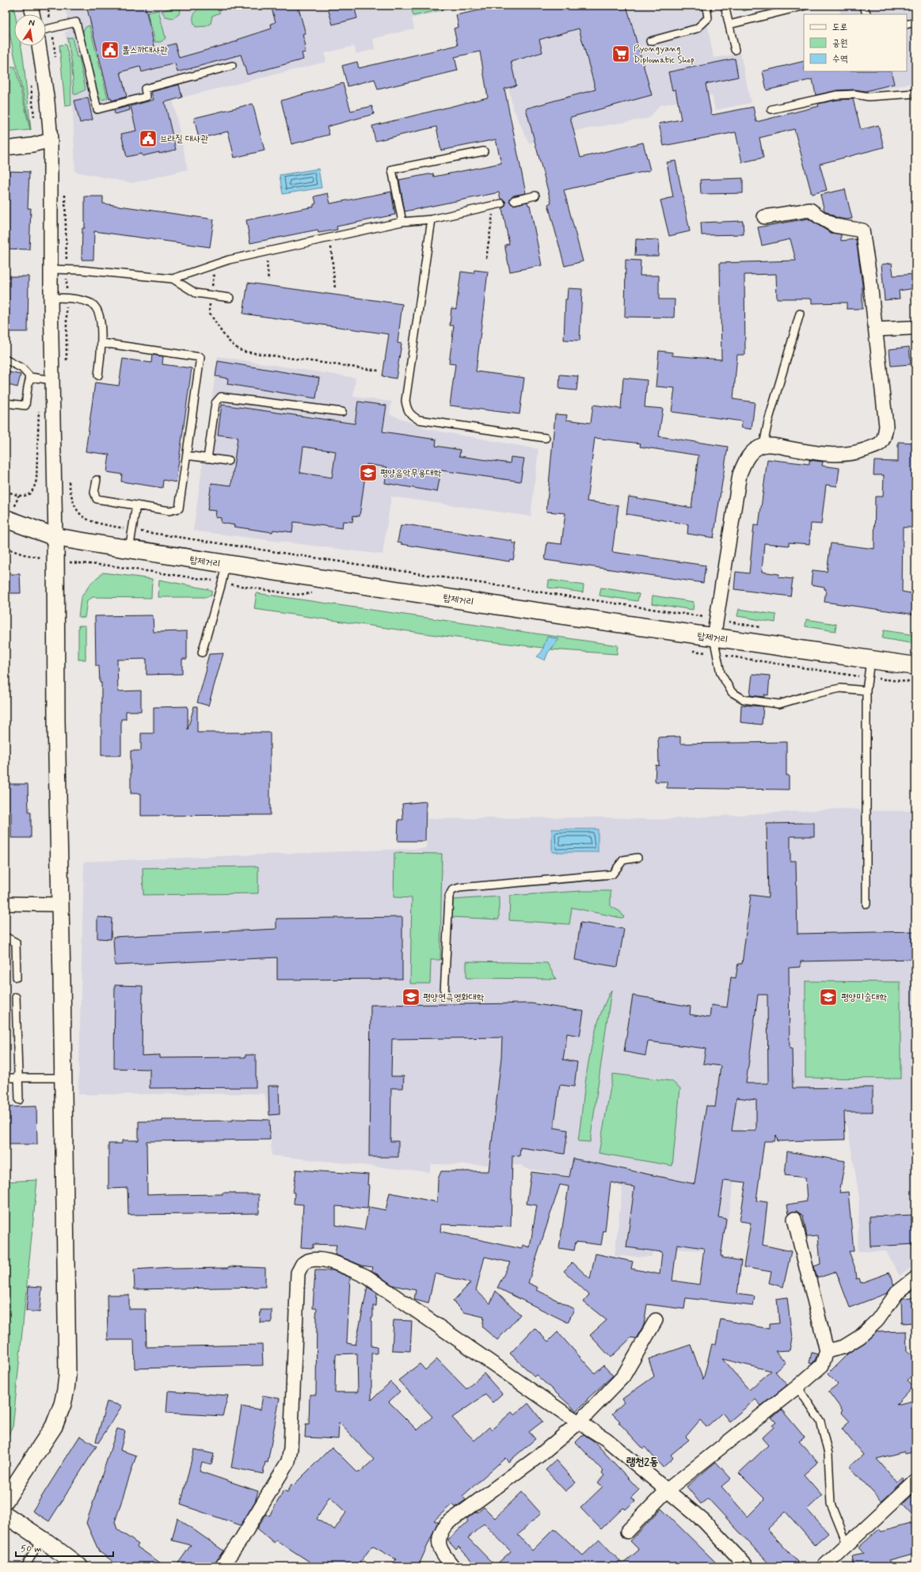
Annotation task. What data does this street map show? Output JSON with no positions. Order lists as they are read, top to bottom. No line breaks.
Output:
{"streets":{"main road":["탑제거리"]},"districts":["랭천2동"],"places":{"public building":["뽈스까대사관","브라질 대사관"],"supermarket":["Pyongyang Diplomatic Shop"],"school or university":["평양음악무용대학","평양연극영화대학","평양미술대학"]},"legend":["도로","공원","수역"],"scale_bar":"50 m","north":"top"}
